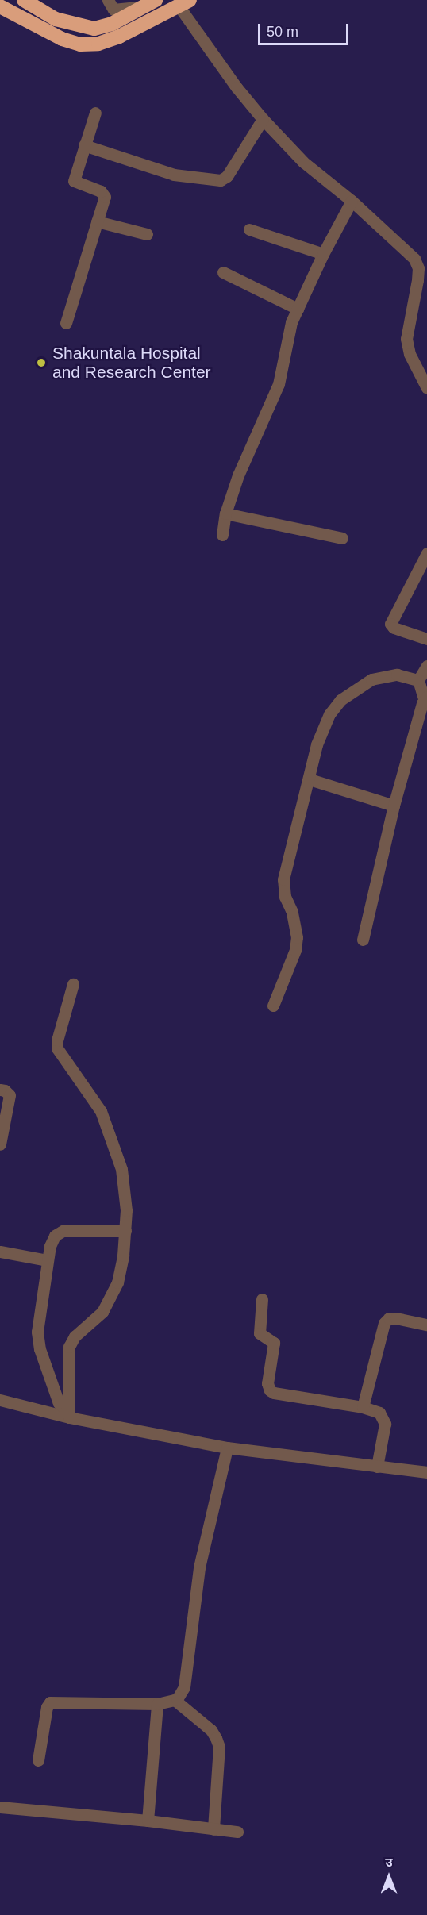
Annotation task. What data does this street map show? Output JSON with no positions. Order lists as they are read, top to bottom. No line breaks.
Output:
{"places":["Shakuntala Hospital and Research Center"],"scale_bar":"50 m","north":"top"}
